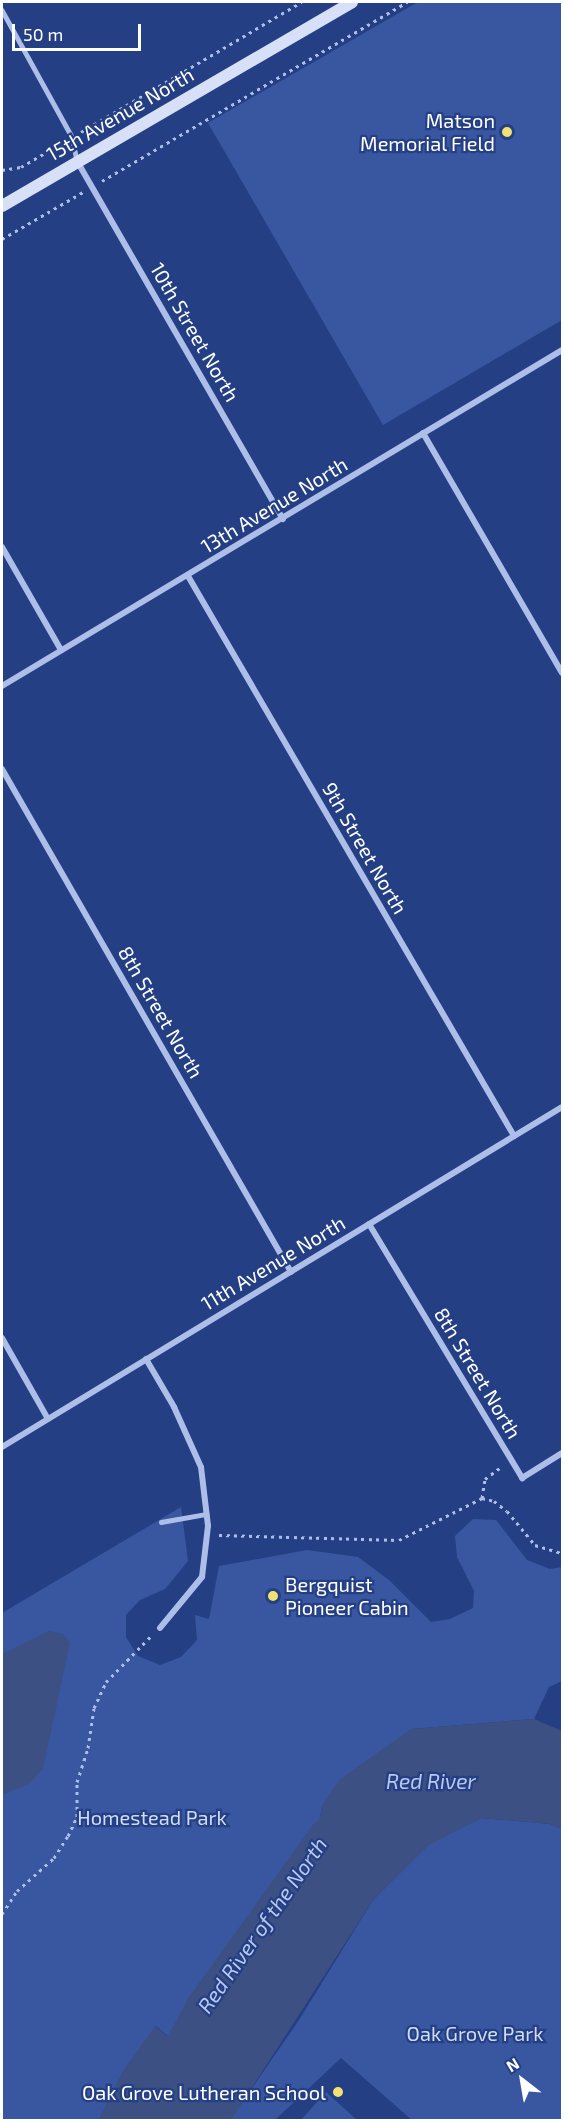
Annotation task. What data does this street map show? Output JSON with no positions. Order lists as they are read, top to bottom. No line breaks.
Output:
{"streets":{"main road":["15th Avenue North"],"street":["10th Street North","13th Avenue North","9th Street North","8th Street North","11th Avenue North"]},"crossings":[["15th Avenue North","10th Street North"],["10th Street North","13th Avenue North"],["13th Avenue North","9th Street North"],["9th Street North","11th Avenue North"],["8th Street North","11th Avenue North"]],"water":["Red River","Red River of the North"],"parks":["Homestead Park","Oak Grove Park"],"places":["Matson Memorial Field","Bergquist Pioneer Cabin","Oak Grove Lutheran School"],"scale_bar":"50 m","north":"top left"}
